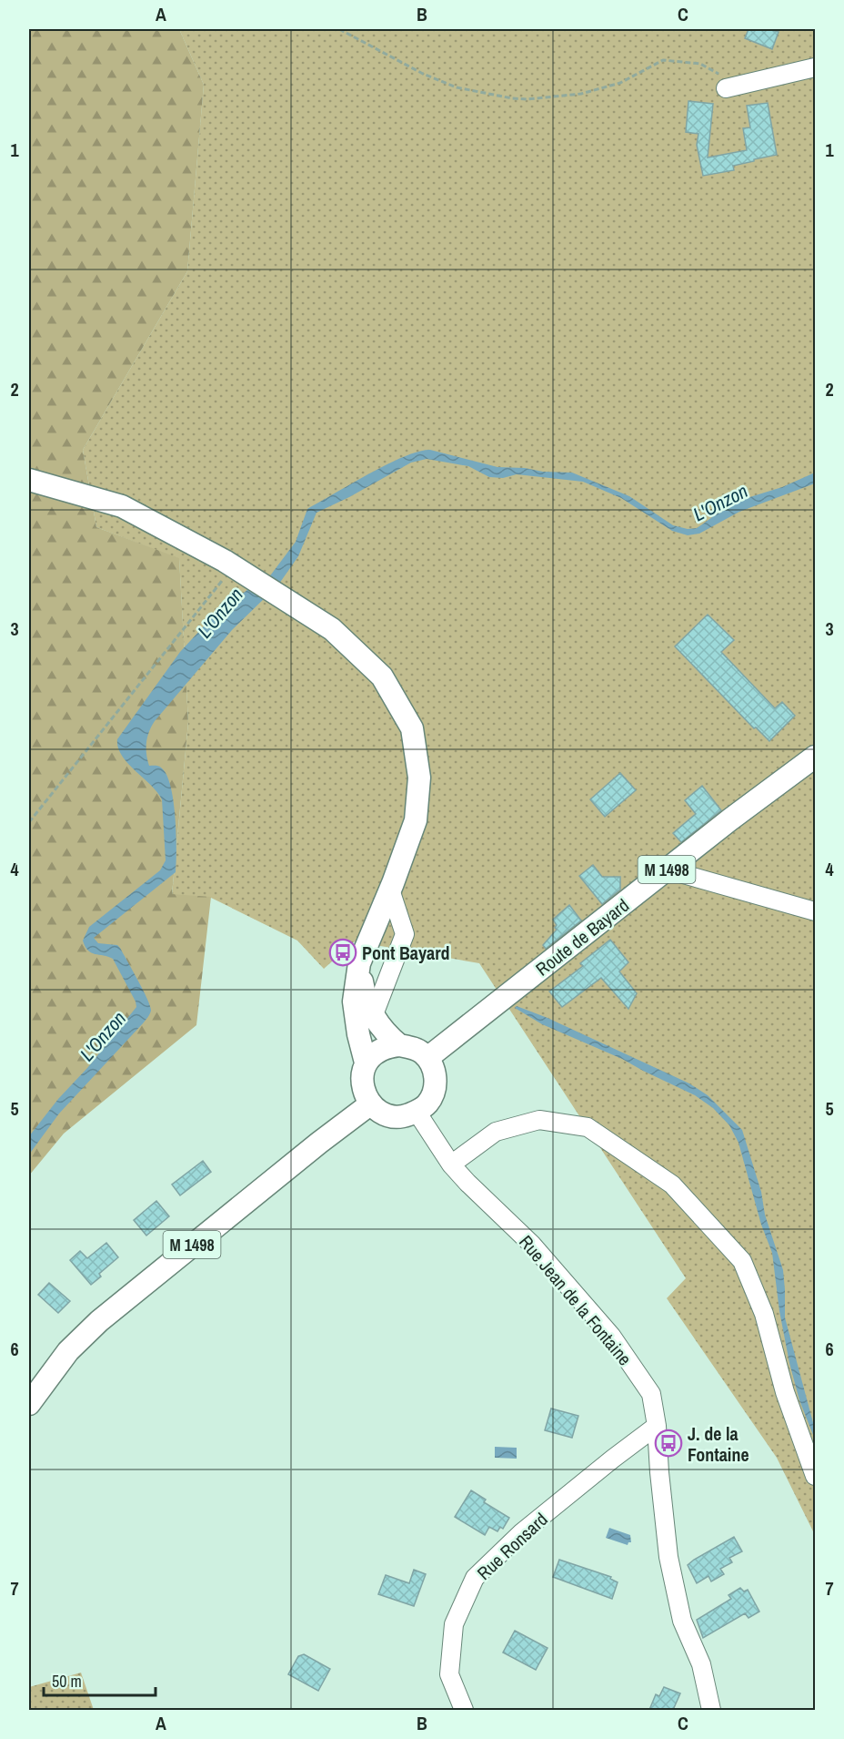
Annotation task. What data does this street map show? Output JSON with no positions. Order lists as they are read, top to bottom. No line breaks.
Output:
{"streets":{"main road":["M 1498","Route de Bayard"],"street":["Rue Jean de la Fontaine","Rue Ronsard"]},"crossings":[["M 1498","Route de Bayard"],["M 1498","Rue Jean de la Fontaine"],["Route de Bayard","Rue Jean de la Fontaine"],["Rue Jean de la Fontaine","Rue Ronsard"]],"water":["L'Onzon"],"places":{"bus stop":["Pont Bayard","J. de la Fontaine"]},"scale_bar":"50 m","grid":{"columns":["A","B","C"],"rows":["1","2","3","4","5","6","7"]}}
